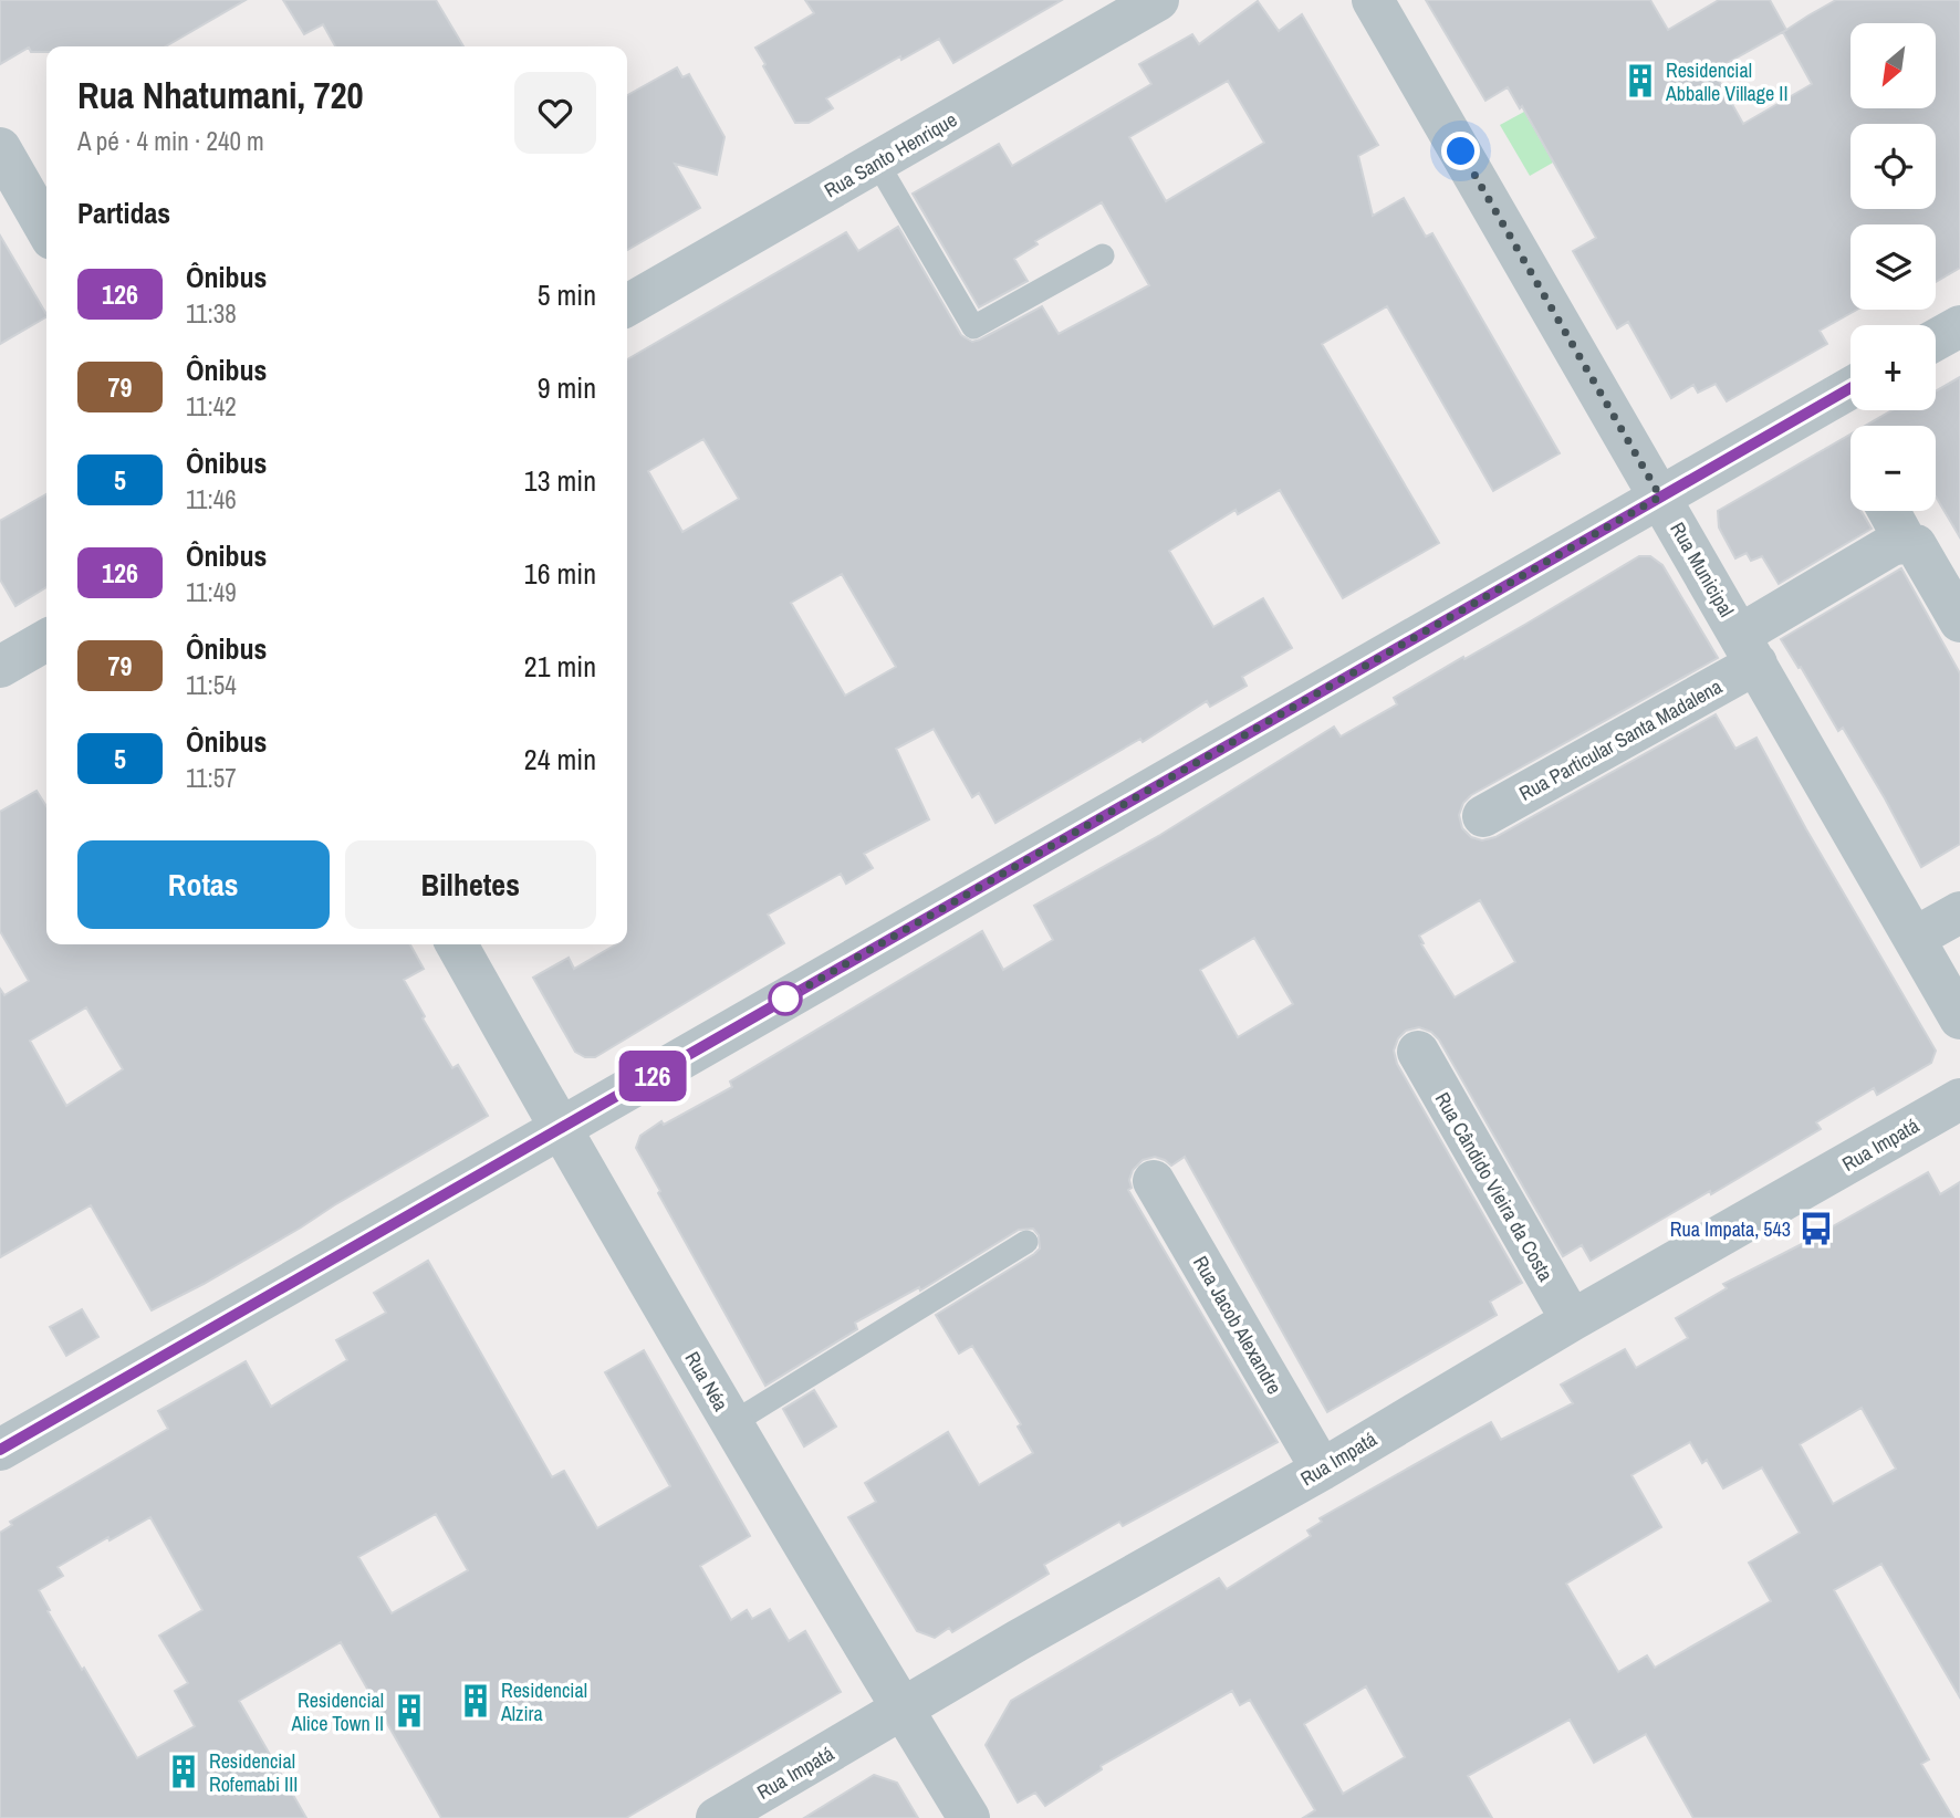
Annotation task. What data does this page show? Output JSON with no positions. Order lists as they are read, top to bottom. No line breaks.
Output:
{"streets":{"street":["Rua Santo Henrique","Rua Municipal","Rua Particular Santa Madalena","Rua Impatá","Rua Cândido Vieira da Costa","Rua Jacob Alexandre","Rua Néa"]},"crossings":[["Rua Municipal","Rua Particular Santa Madalena"],["Rua Impatá","Rua Cândido Vieira da Costa"],["Rua Impatá","Rua Jacob Alexandre"],["Rua Impatá","Rua Néa"]],"places":{"building":["Residencial Abballe Village II","Residencial Alzira","Residencial Alice Town II","Residencial Rofemabi III"],"bus stop":["Rua Impata, 543"]},"lines":["bus line 126"],"north":"bottom left","page":{"on_map":"126","map_buttons":["+","−"],"heading":[["Rua Nhatumani, 720","A pé · 4 min · 240 m"],"Partidas"],"list":[{"mark":"126","name":"Ônibus","note":"11:38","value":"5 min"},{"mark":"79","name":"Ônibus","note":"11:42","value":"9 min"},{"mark":"5","name":"Ônibus","note":"11:46","value":"13 min"},{"mark":"126","name":"Ônibus","note":"11:49","value":"16 min"},{"mark":"79","name":"Ônibus","note":"11:54","value":"21 min"},{"mark":"5","name":"Ônibus","note":"11:57","value":"24 min"}],"buttons":["Rotas","Bilhetes"]}}
